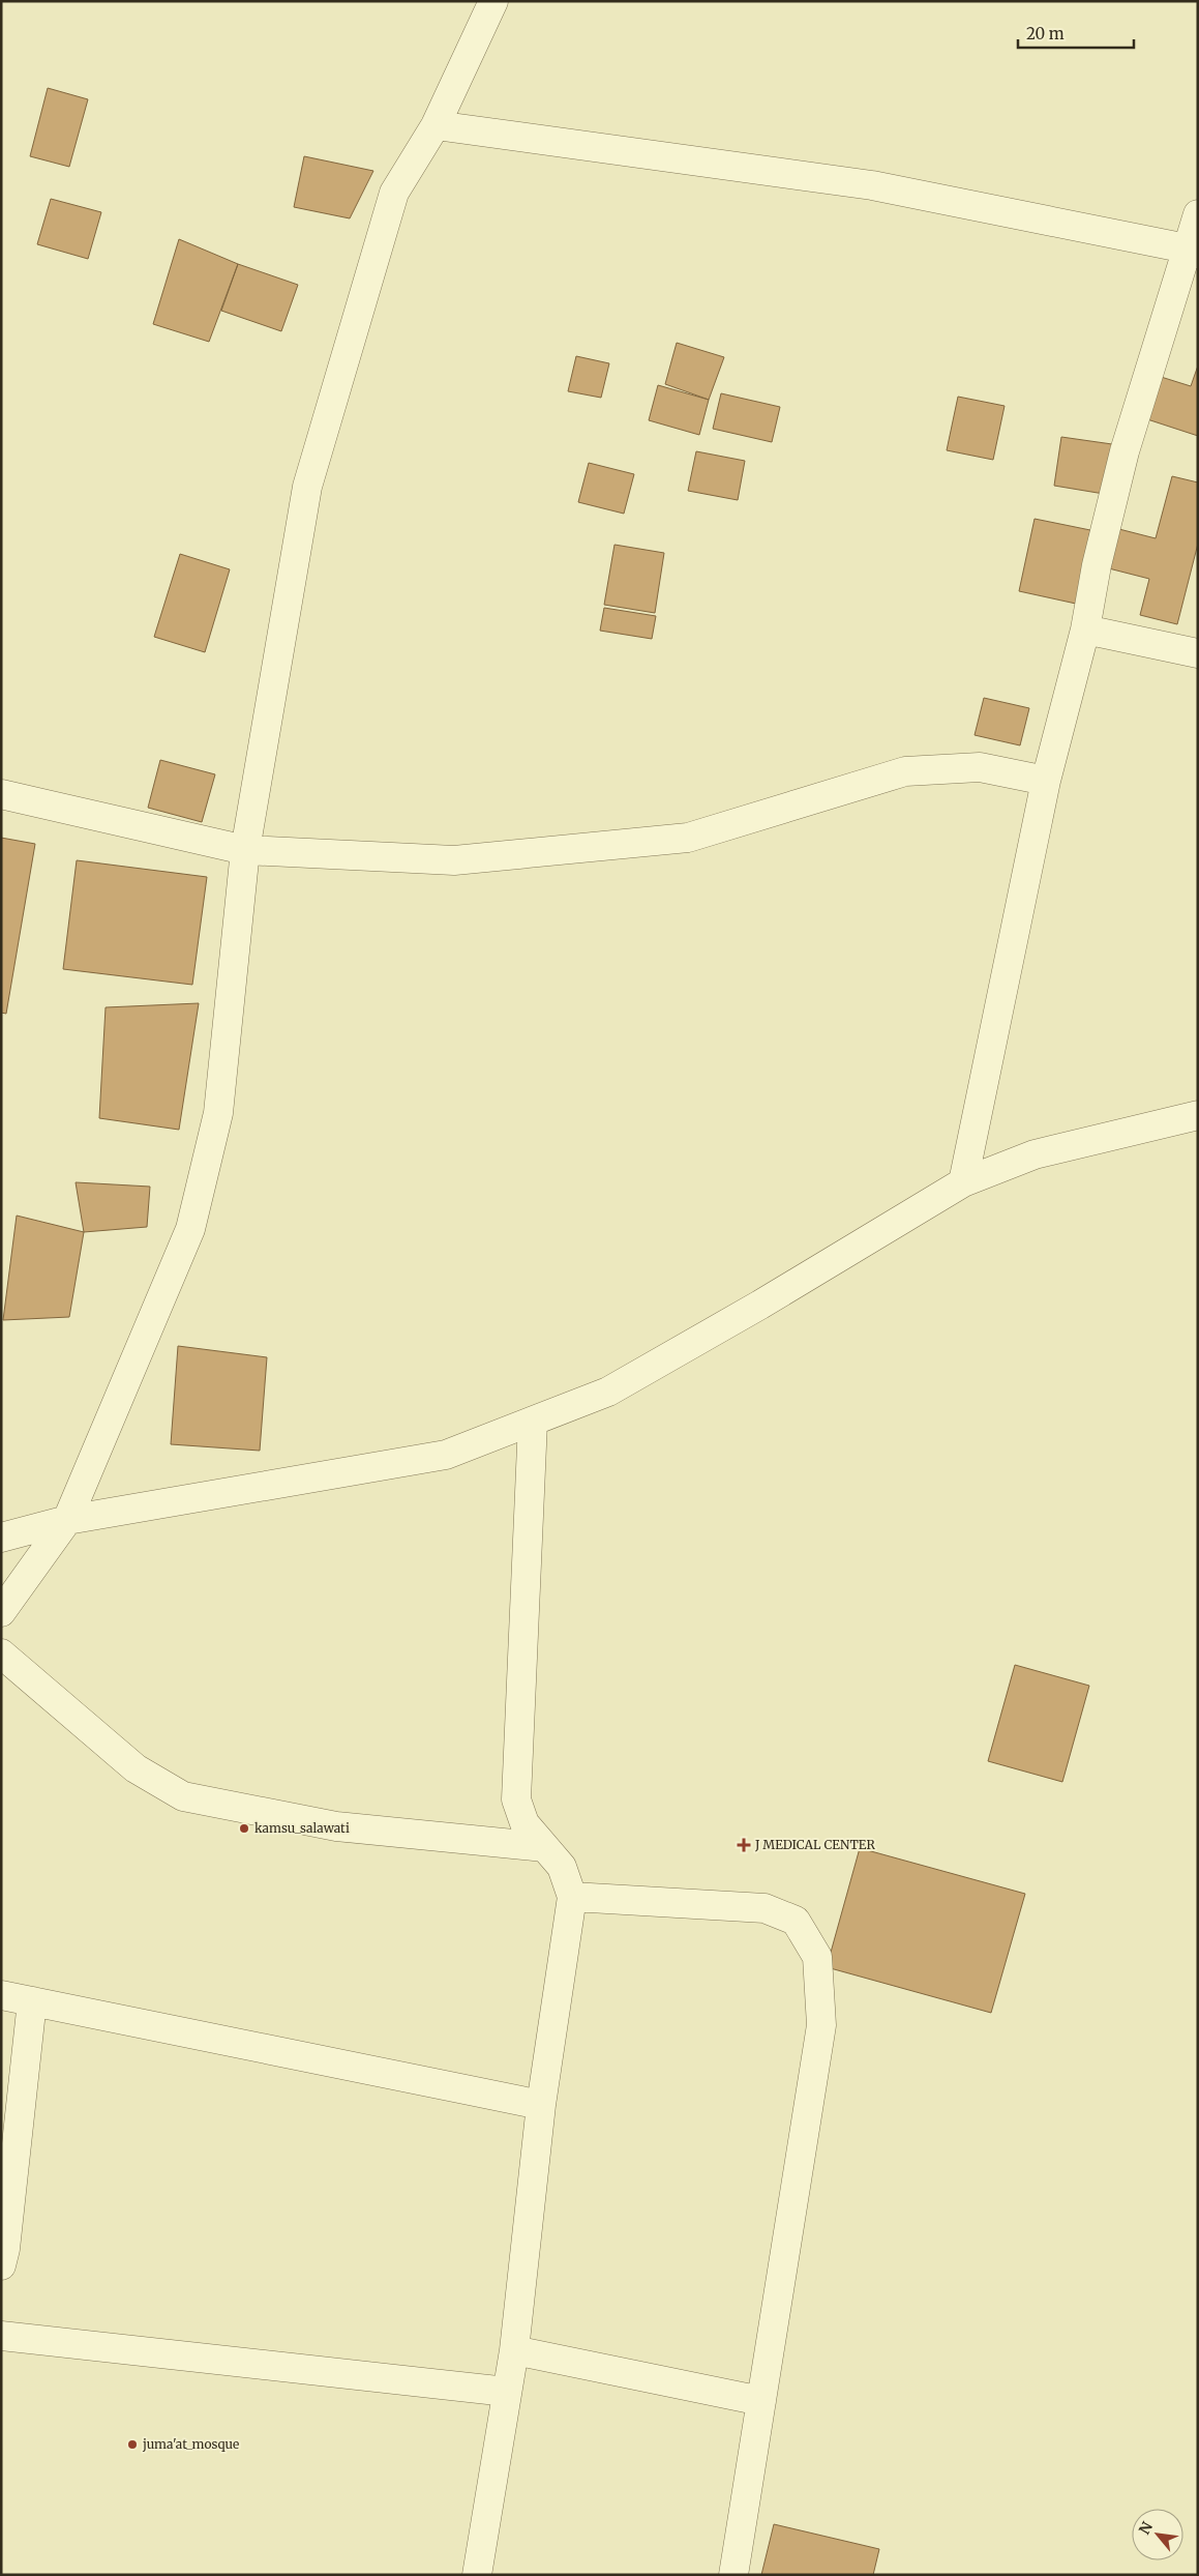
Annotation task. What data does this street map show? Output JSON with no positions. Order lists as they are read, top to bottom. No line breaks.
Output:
{"places":{"other":["kamsu_salawati","juma'at_mosque"],"health":["J MEDICAL CENTER"]},"scale_bar":"20 m","north":"top left"}
